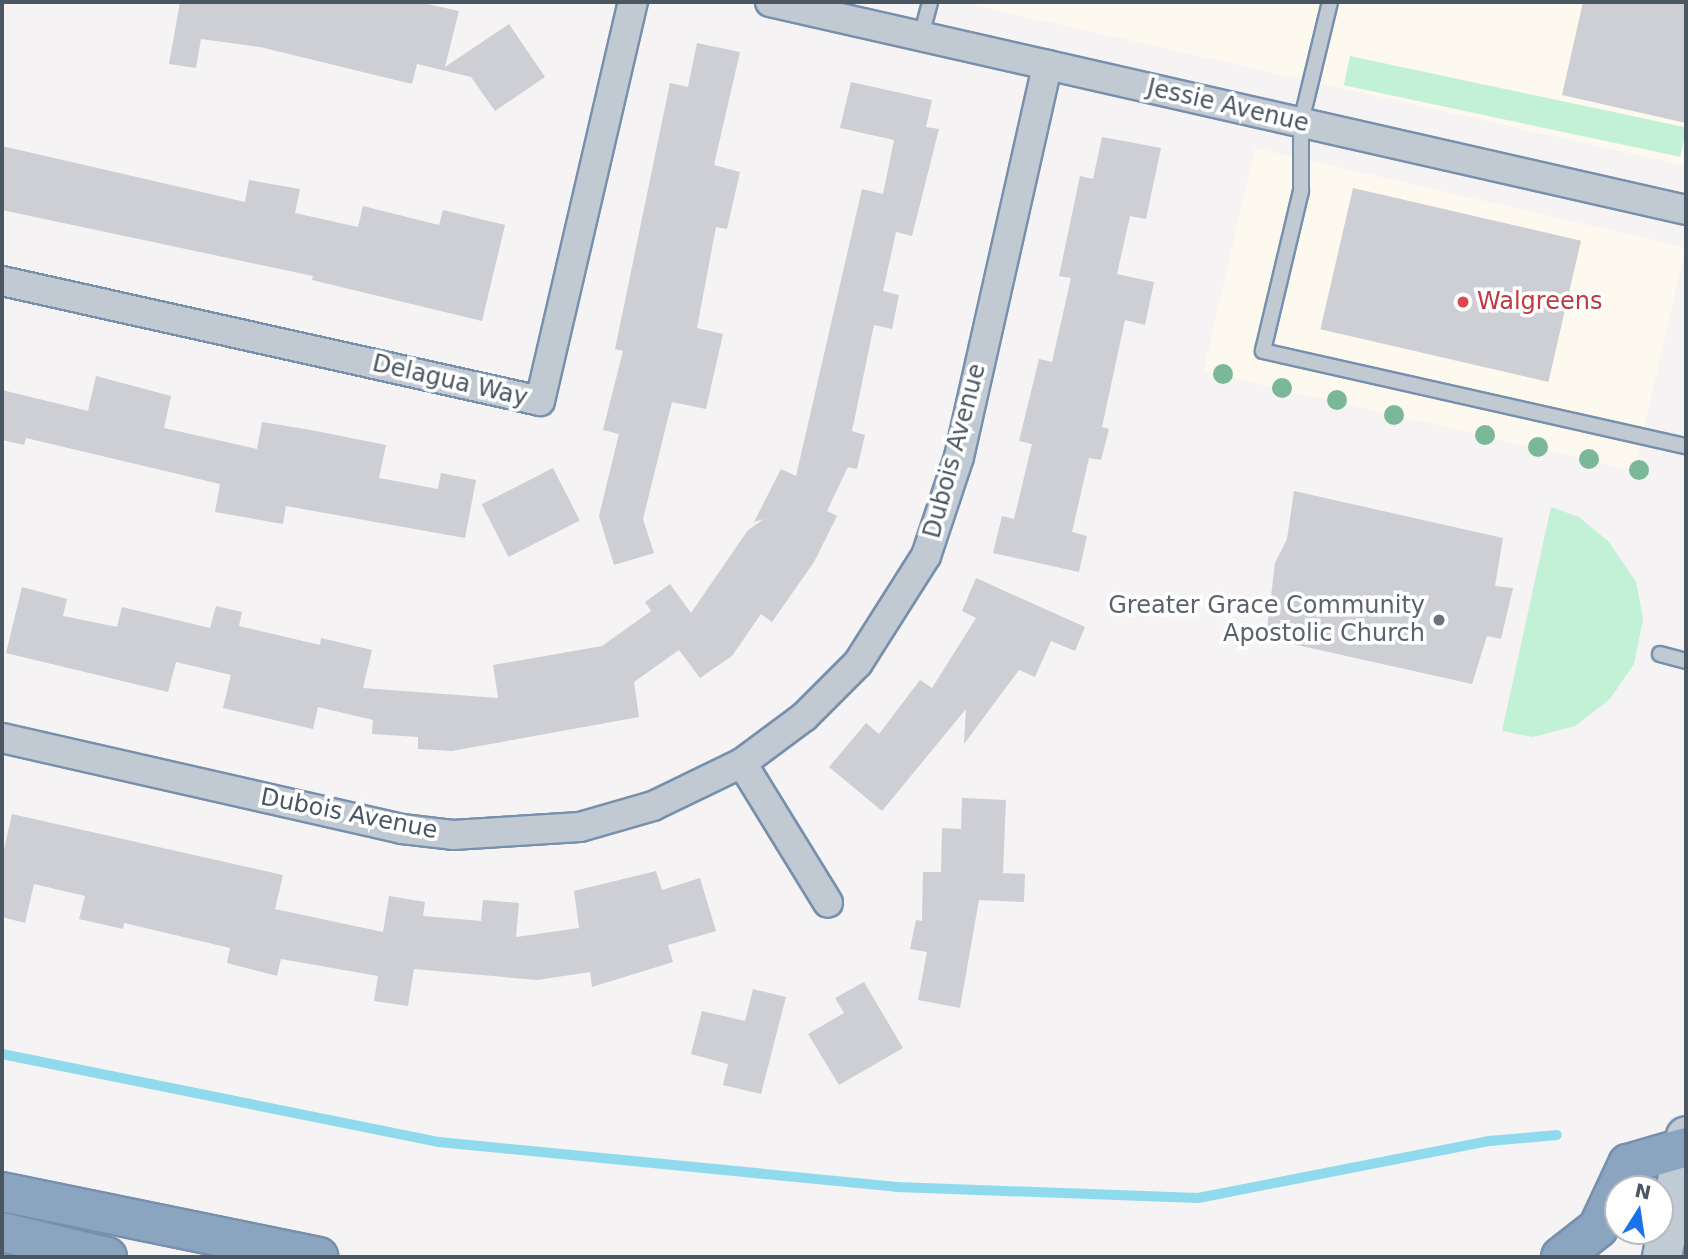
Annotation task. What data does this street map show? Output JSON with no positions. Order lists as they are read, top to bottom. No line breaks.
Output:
{"streets":{"street":["Jessie Avenue","Delagua Way","Dubois Avenue"]},"crossings":[["Jessie Avenue","Dubois Avenue"]],"places":["Walgreens","Greater Grace Community Apostolic Church"],"north":"top"}
